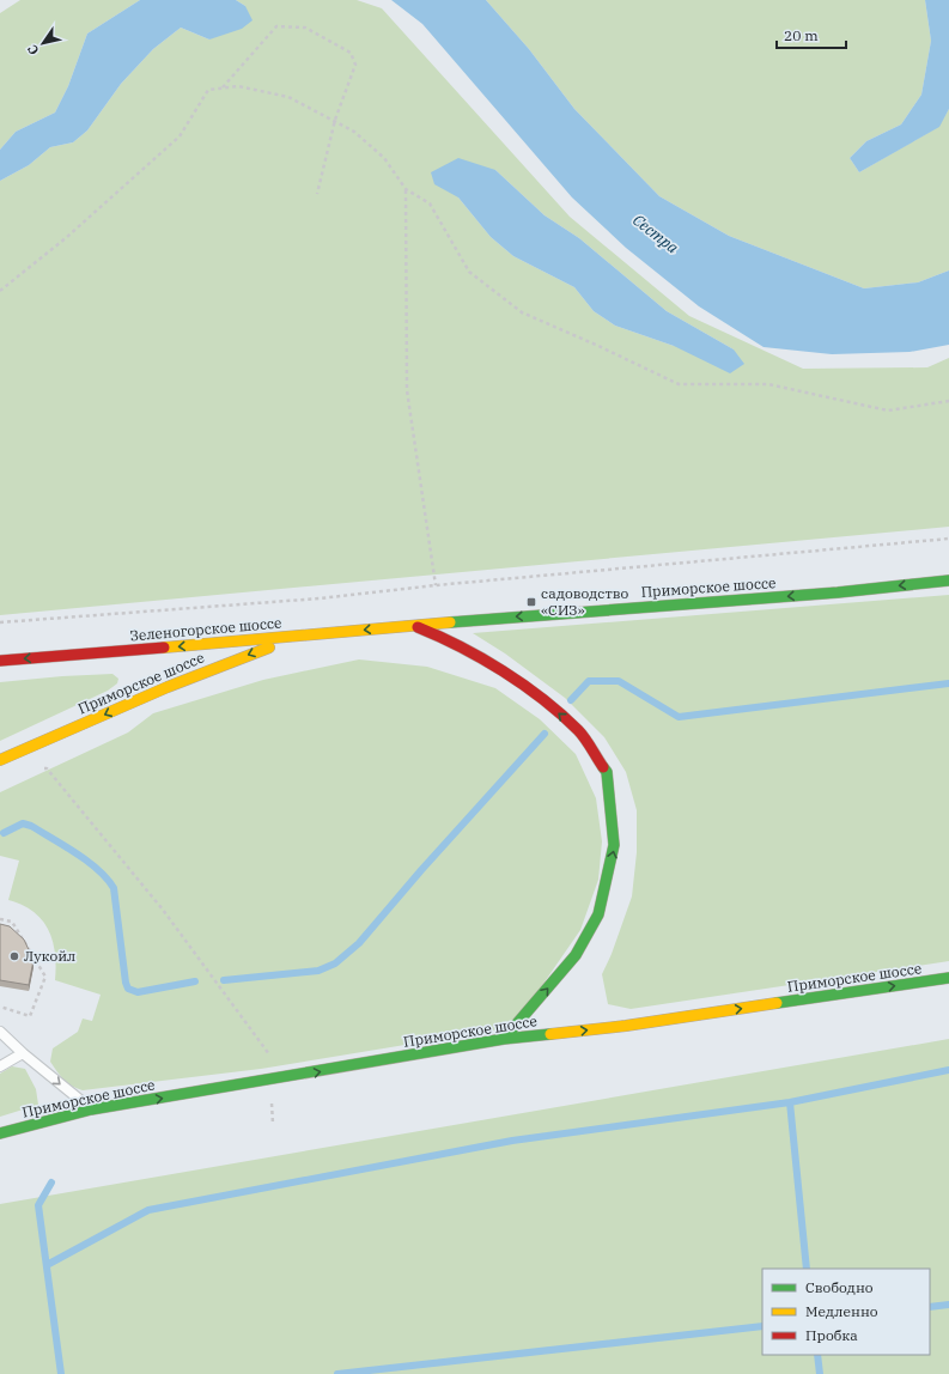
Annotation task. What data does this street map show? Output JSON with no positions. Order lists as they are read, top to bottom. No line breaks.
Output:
{"streets":{"highway":["Приморское шоссе","Зеленогорское шоссе"]},"crossings":[["Приморское шоссе","Зеленогорское шоссе"]],"one_way":["Зеленогорское шоссе"],"water":["Сестра"],"places":{"transit":["садоводство «СИЗ»"],"other":["Лукойл"]},"legend":["Свободно","Медленно","Пробка"],"scale_bar":"20 m","north":"bottom left"}
